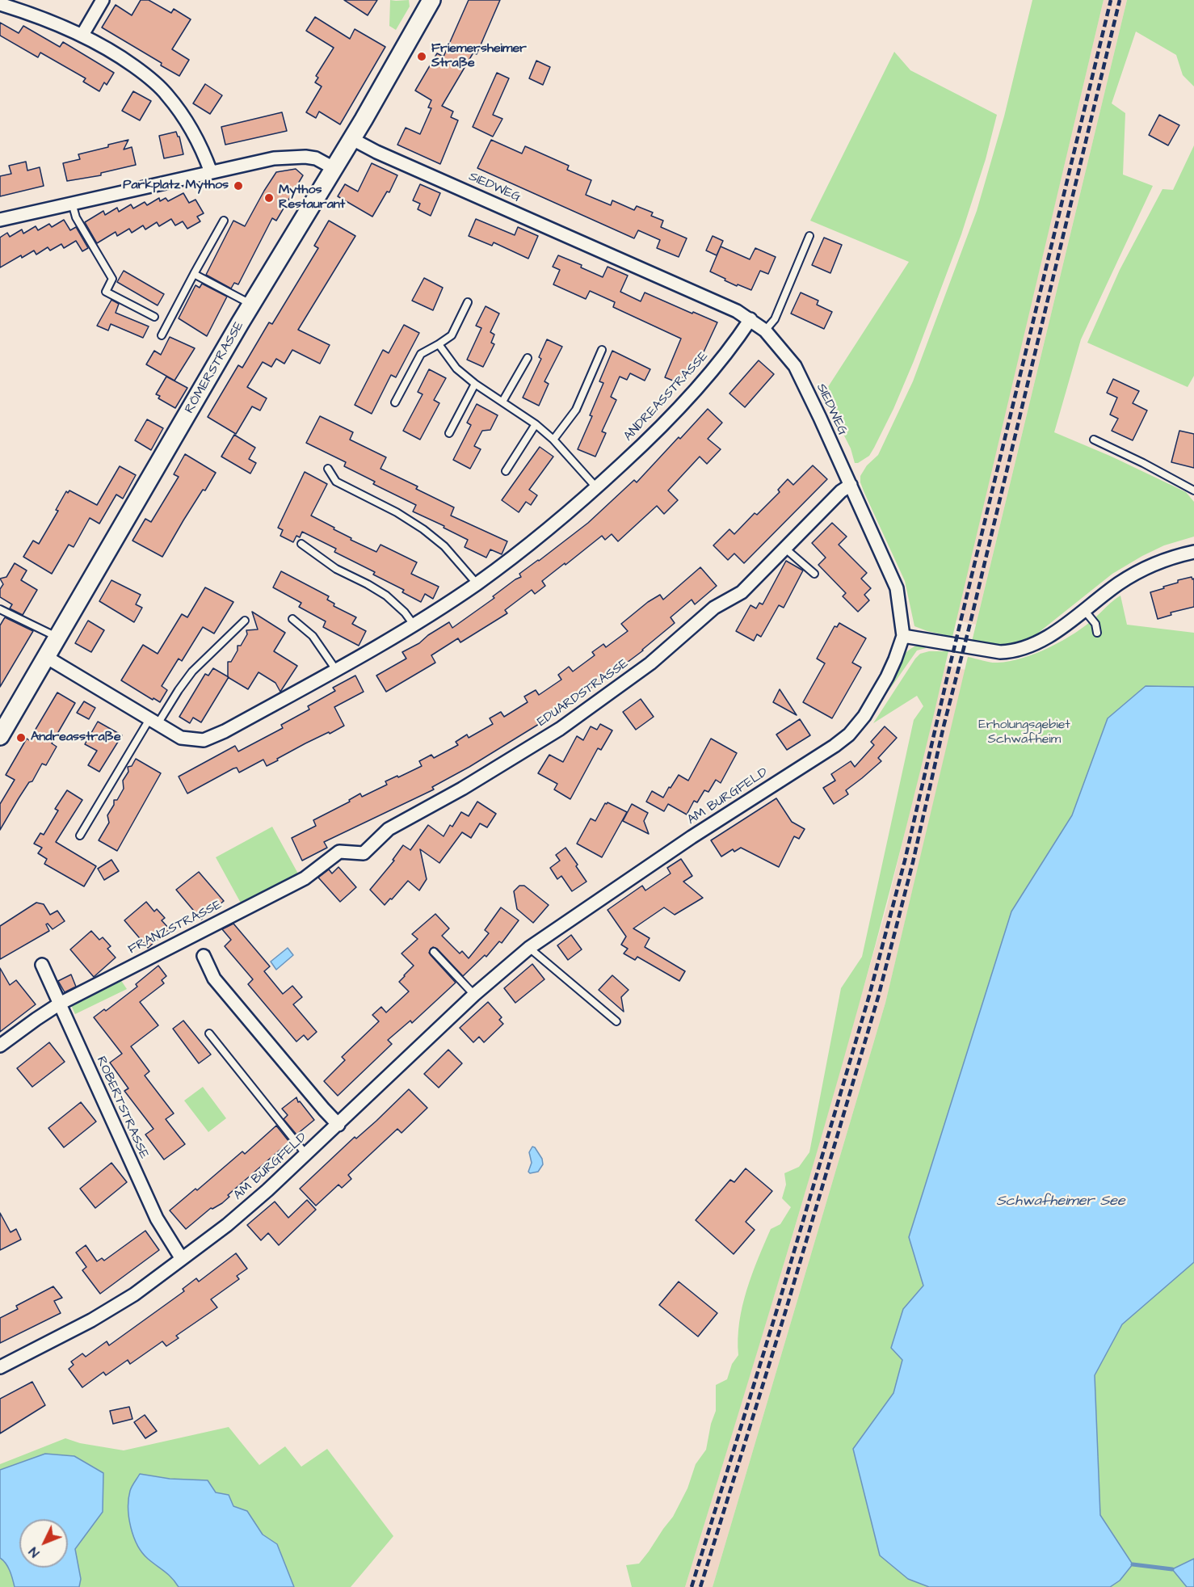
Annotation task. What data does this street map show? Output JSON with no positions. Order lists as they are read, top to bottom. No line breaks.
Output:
{"streets":{"street":["SIEDWEG","RÖMERSTRASSE","ANDREASSTRASSE","EDUARDSTRASSE","AM BURGFELD","FRANZSTRASSE","ROBERTSTRASSE"]},"crossings":[["SIEDWEG","RÖMERSTRASSE"],["SIEDWEG","ANDREASSTRASSE"],["SIEDWEG","EDUARDSTRASSE"],["SIEDWEG","AM BURGFELD"],["RÖMERSTRASSE","ANDREASSTRASSE"],["EDUARDSTRASSE","FRANZSTRASSE"],["AM BURGFELD","ROBERTSTRASSE"],["FRANZSTRASSE","ROBERTSTRASSE"]],"water":["Schwafheimer See"],"parks":["Erholungsgebiet Schwafheim"],"places":["Friemersheimer Straße","Parkplatz Mythos","Mythos Restaurant","Andreasstraße"],"north":"bottom left"}
